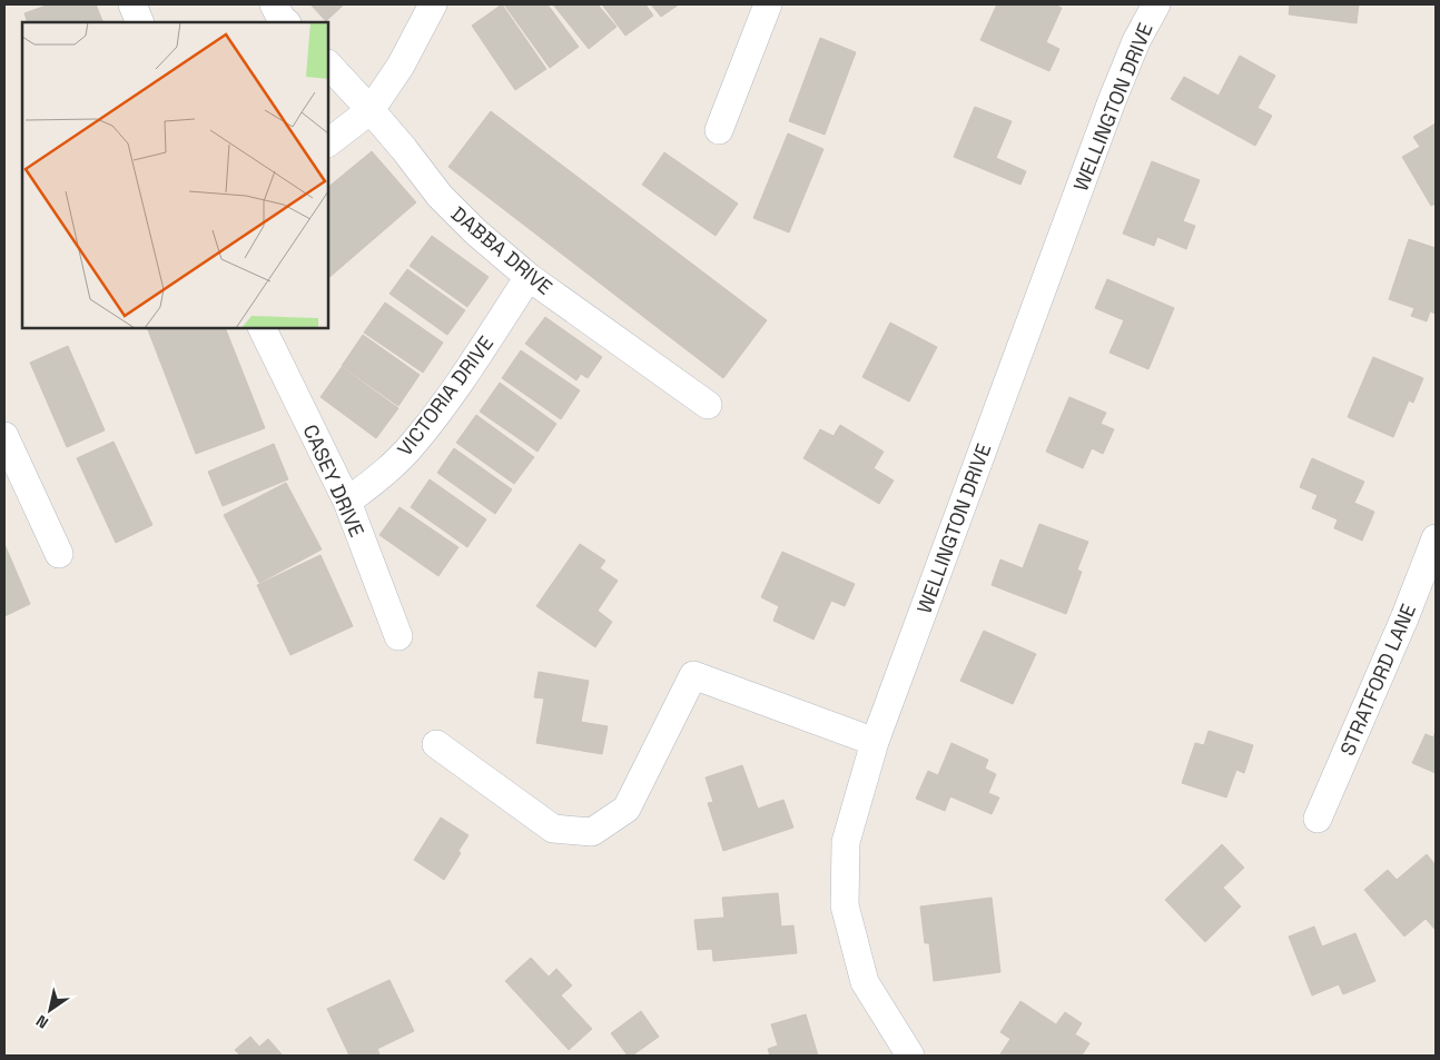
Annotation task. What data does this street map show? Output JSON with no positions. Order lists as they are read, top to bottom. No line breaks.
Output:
{"streets":{"street":["WELLINGTON DRIVE","DABBA DRIVE","VICTORIA DRIVE","CASEY DRIVE","STRATFORD LANE"]},"crossings":[["DABBA DRIVE","VICTORIA DRIVE"],["VICTORIA DRIVE","CASEY DRIVE"]],"north":"bottom left"}
